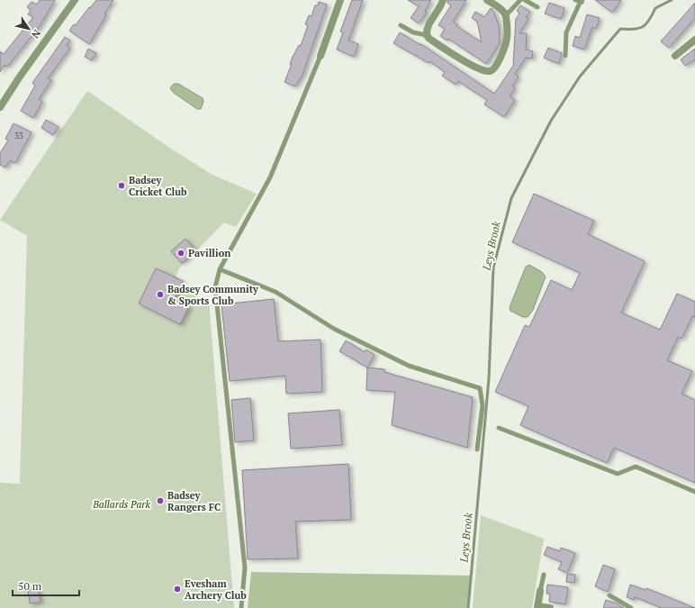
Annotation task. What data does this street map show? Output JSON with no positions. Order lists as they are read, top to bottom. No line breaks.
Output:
{"water":["Leys Brook"],"parks":["Ballards Park"],"places":["Badsey Cricket Club","Pavillion","Badsey Community & Sports Club","Badsey Rangers FC","Evesham Archery Club"],"house_numbers":["33"],"scale_bar":"50 m","north":"bottom right"}
